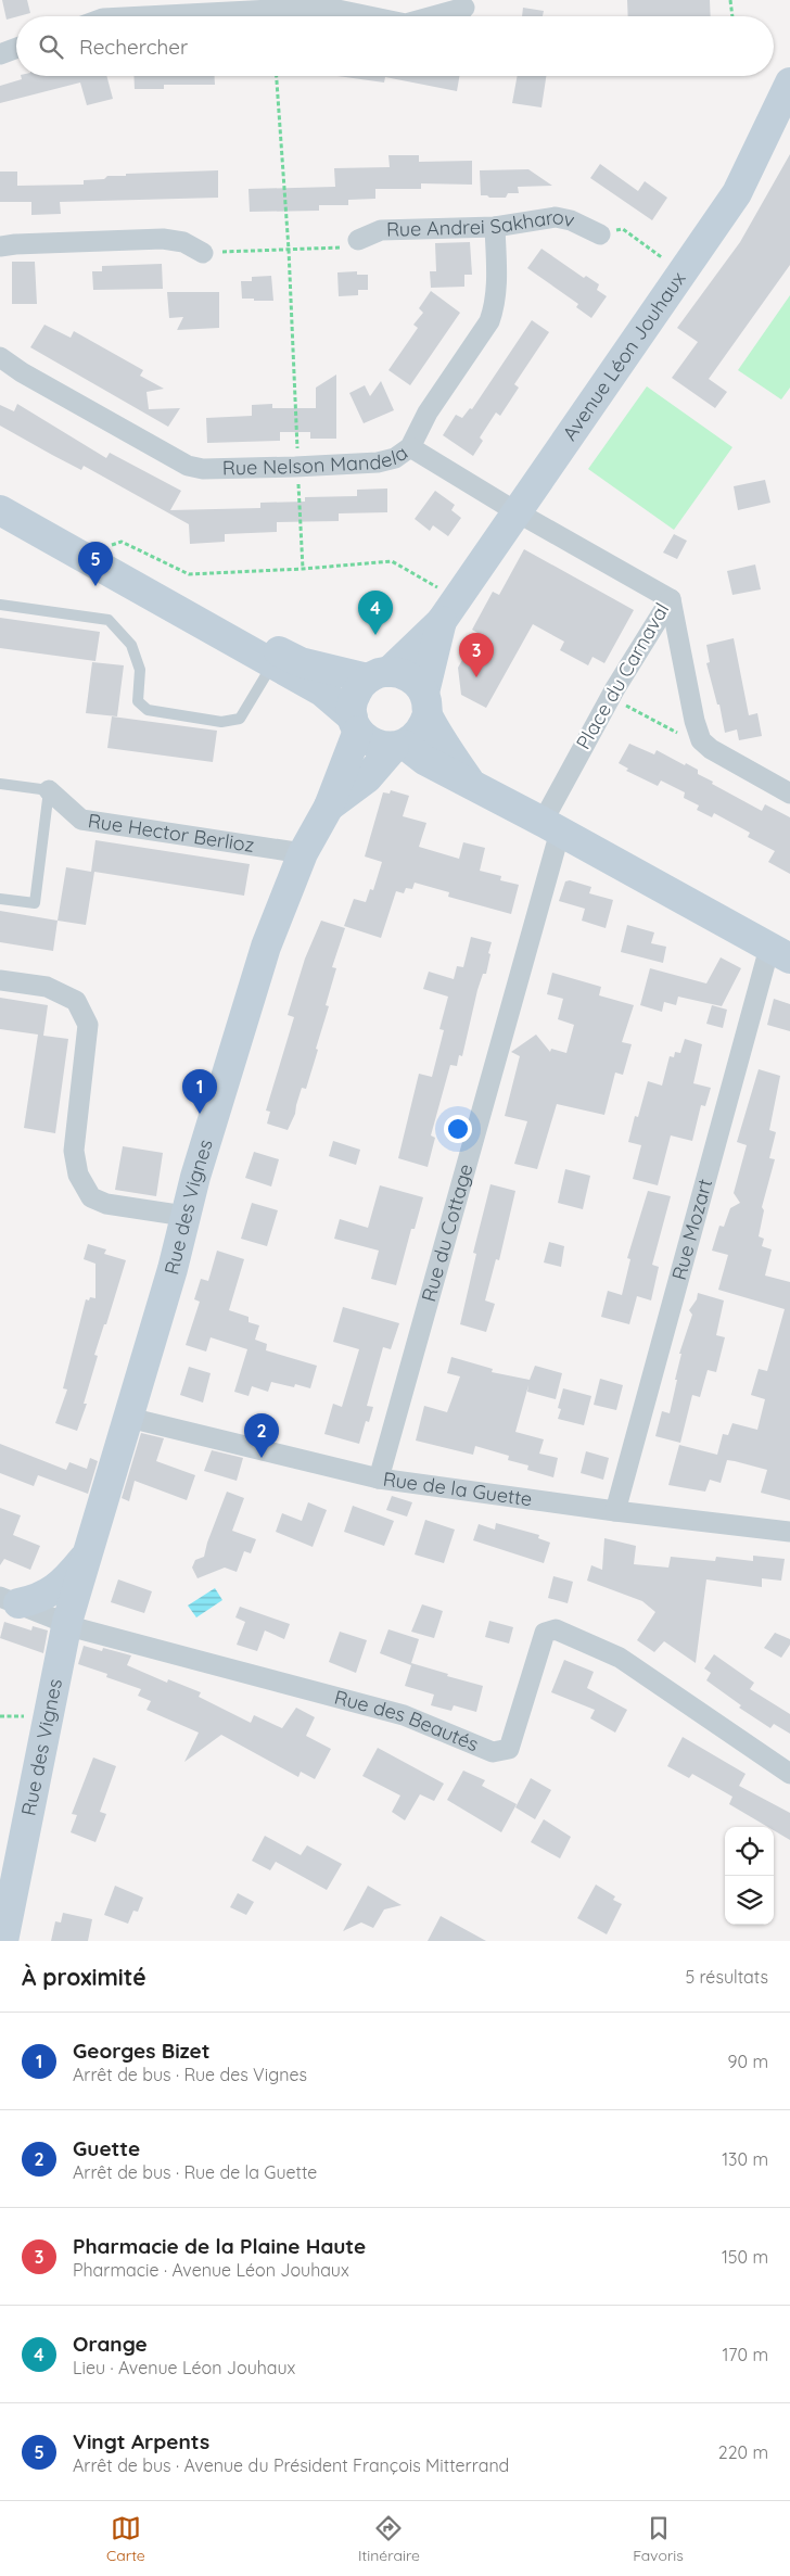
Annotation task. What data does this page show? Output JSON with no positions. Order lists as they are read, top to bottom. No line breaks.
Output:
{"streets":{"street":["Rue Andrei Sakharov","Avenue Léon Jouhaux","Rue Nelson Mandela","Place du Carnaval","Rue Hector Berlioz","Rue des Vignes","Rue Mozart","Rue du Cottage","Rue de la Guette","Rue des Beautés"]},"crossings":[["Rue Andrei Sakharov","Rue Nelson Mandela"],["Avenue Léon Jouhaux","Place du Carnaval"],["Avenue Léon Jouhaux","Rue des Vignes"],["Rue Nelson Mandela","Place du Carnaval"],["Place du Carnaval","Rue du Cottage"],["Rue Hector Berlioz","Rue des Vignes"],["Rue des Vignes","Rue de la Guette"],["Rue des Vignes","Rue des Beautés"],["Rue Mozart","Rue de la Guette"],["Rue du Cottage","Rue de la Guette"]],"page":{"search":"Rechercher","pins":["5","4","3","1","2"],"heading":["À proximité","5 résultats"],"list":[{"mark":"1","name":"Georges Bizet","note":"Arrêt de bus · Rue des Vignes","value":"90 m"},{"mark":"2","name":"Guette","note":"Arrêt de bus · Rue de la Guette","value":"130 m"},{"mark":"3","name":"Pharmacie de la Plaine Haute","note":"Pharmacie · Avenue Léon Jouhaux","value":"150 m"},{"mark":"4","name":"Orange","note":"Lieu · Avenue Léon Jouhaux","value":"170 m"},{"mark":"5","name":"Vingt Arpents","note":"Arrêt de bus · Avenue du Président François Mitterrand","value":"220 m"}],"nav":["Carte","Itinéraire","Favoris"]}}
